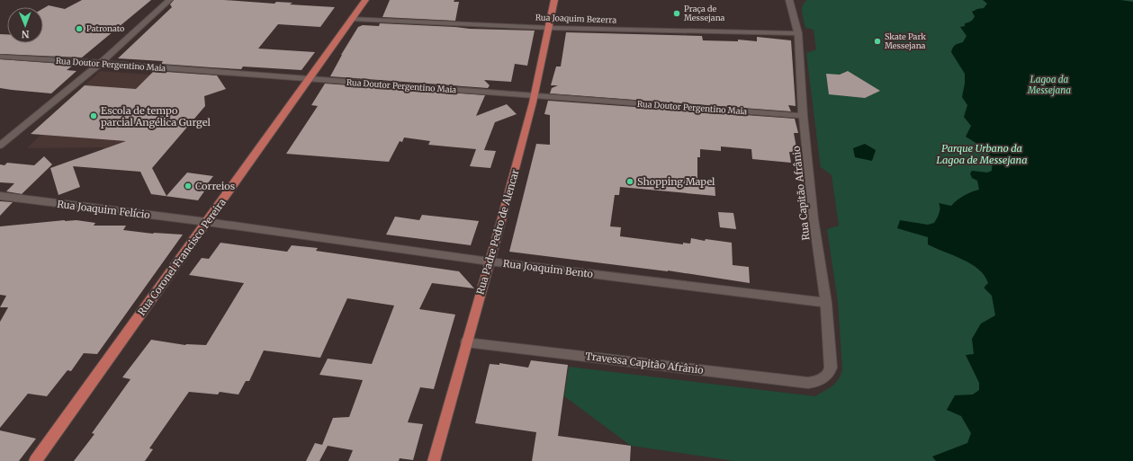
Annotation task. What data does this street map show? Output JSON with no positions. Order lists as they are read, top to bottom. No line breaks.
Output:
{"streets":{"main road":["Rua Padre Pedro de Alencar","Rua Coronel Francisco Pereira"],"street":["Rua Joaquim Bezerra","Rua Doutor Pergentino Maia","Rua Capitão Afrânio","Rua Joaquim Felício","Rua Joaquim Bento","Travessa Capitão Afrânio"]},"crossings":[["Rua Joaquim Bezerra","Rua Capitão Afrânio"],["Rua Joaquim Bezerra","Rua Padre Pedro de Alencar"],["Rua Joaquim Bezerra","Rua Coronel Francisco Pereira"],["Rua Doutor Pergentino Maia","Rua Capitão Afrânio"],["Rua Doutor Pergentino Maia","Rua Padre Pedro de Alencar"],["Rua Doutor Pergentino Maia","Rua Coronel Francisco Pereira"],["Rua Capitão Afrânio","Rua Joaquim Bento"],["Rua Capitão Afrânio","Travessa Capitão Afrânio"],["Rua Joaquim Felício","Rua Coronel Francisco Pereira"],["Rua Joaquim Felício","Rua Joaquim Bento"],["Rua Padre Pedro de Alencar","Rua Joaquim Bento"],["Rua Padre Pedro de Alencar","Travessa Capitão Afrânio"],["Rua Coronel Francisco Pereira","Rua Joaquim Bento"]],"water":["Lagoa da Messejana"],"parks":["Parque Urbano da Lagoa de Messejana"],"places":["Praça de Messejana","Patronato","Skate Park Messejana","Escola de tempo parcial Angélica Gurgel","Shopping Mapel","Correios"],"north":"bottom"}
